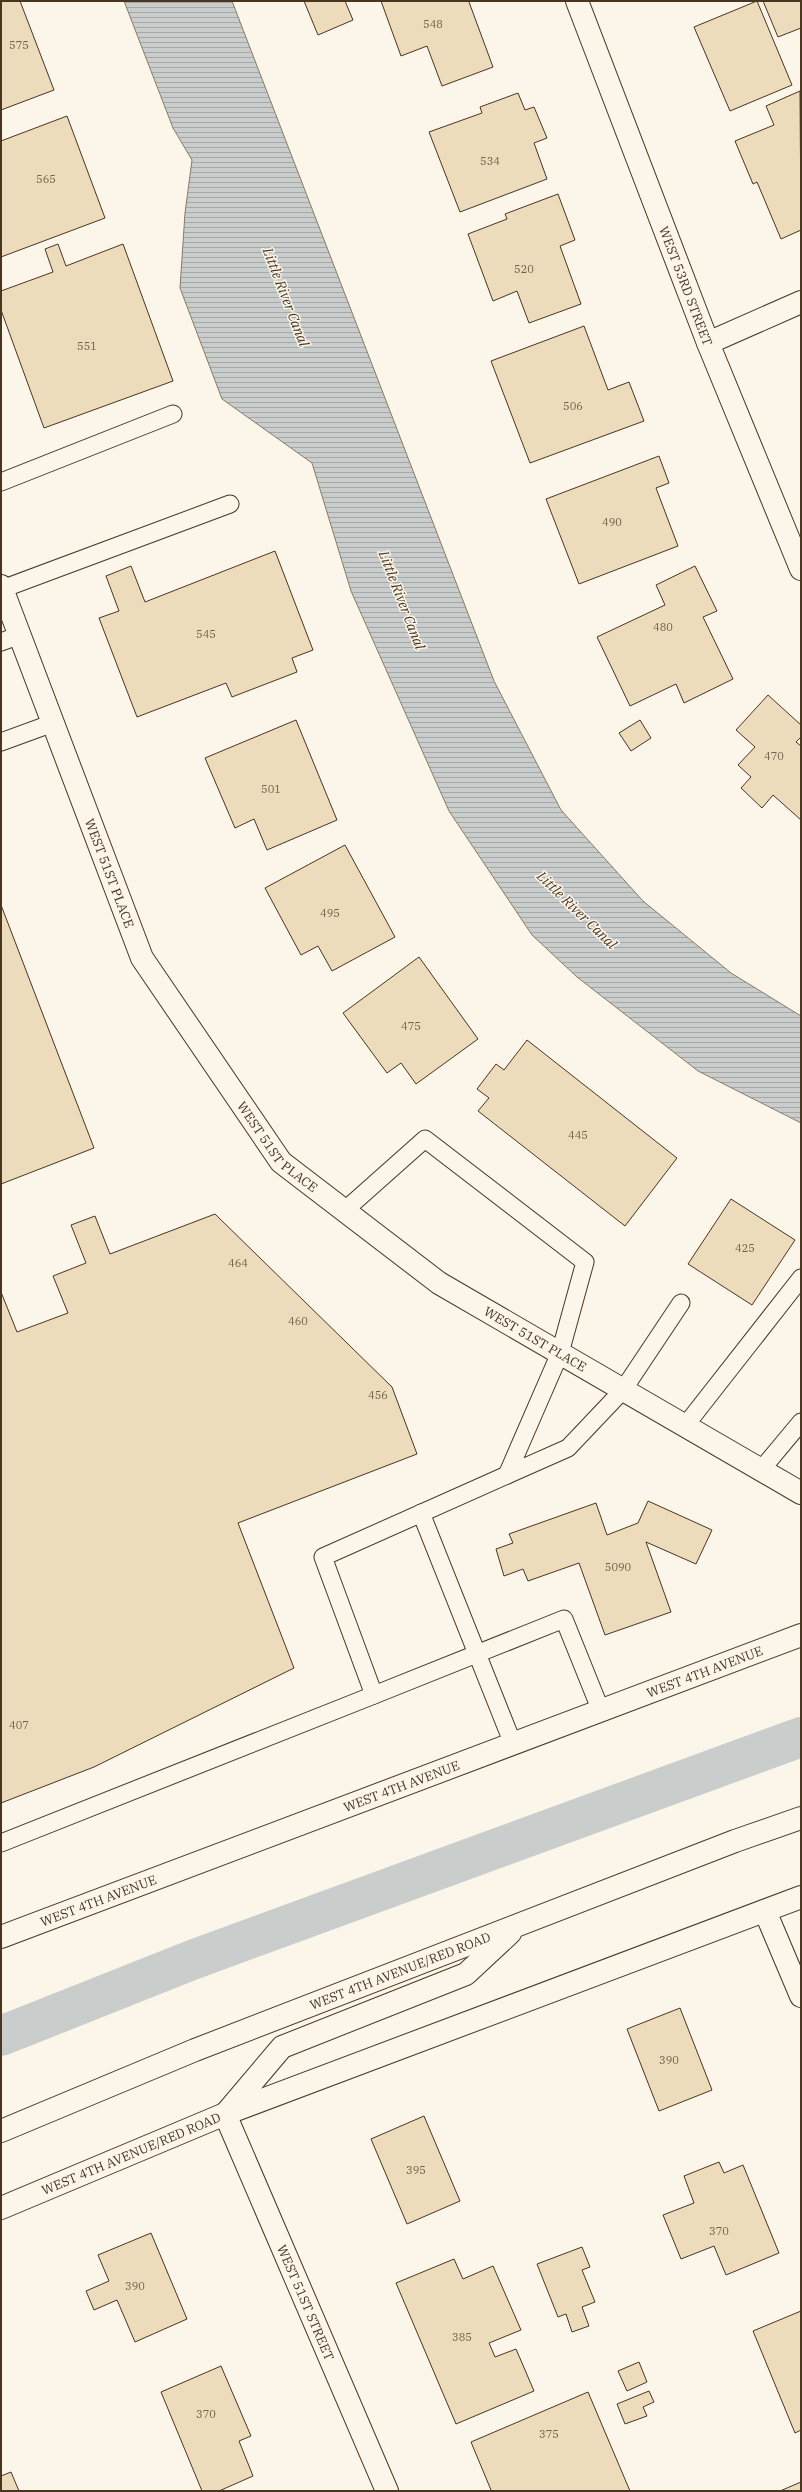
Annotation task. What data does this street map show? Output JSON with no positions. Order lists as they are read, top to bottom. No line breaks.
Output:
{"streets":{"street":["WEST 53RD STREET","WEST 51ST PLACE","WEST 4TH AVENUE","WEST 4TH AVENUE/RED ROAD","WEST 51ST STREET"]},"crossings":[["WEST 4TH AVENUE/RED ROAD","WEST 51ST STREET"]],"water":["Little River Canal"],"house_numbers":["548","575","534","565","520","551","506","490","480","545","470","501","495","475","445","425","464","460","456","5090","407","390","395","370","390","385","370","375"]}
